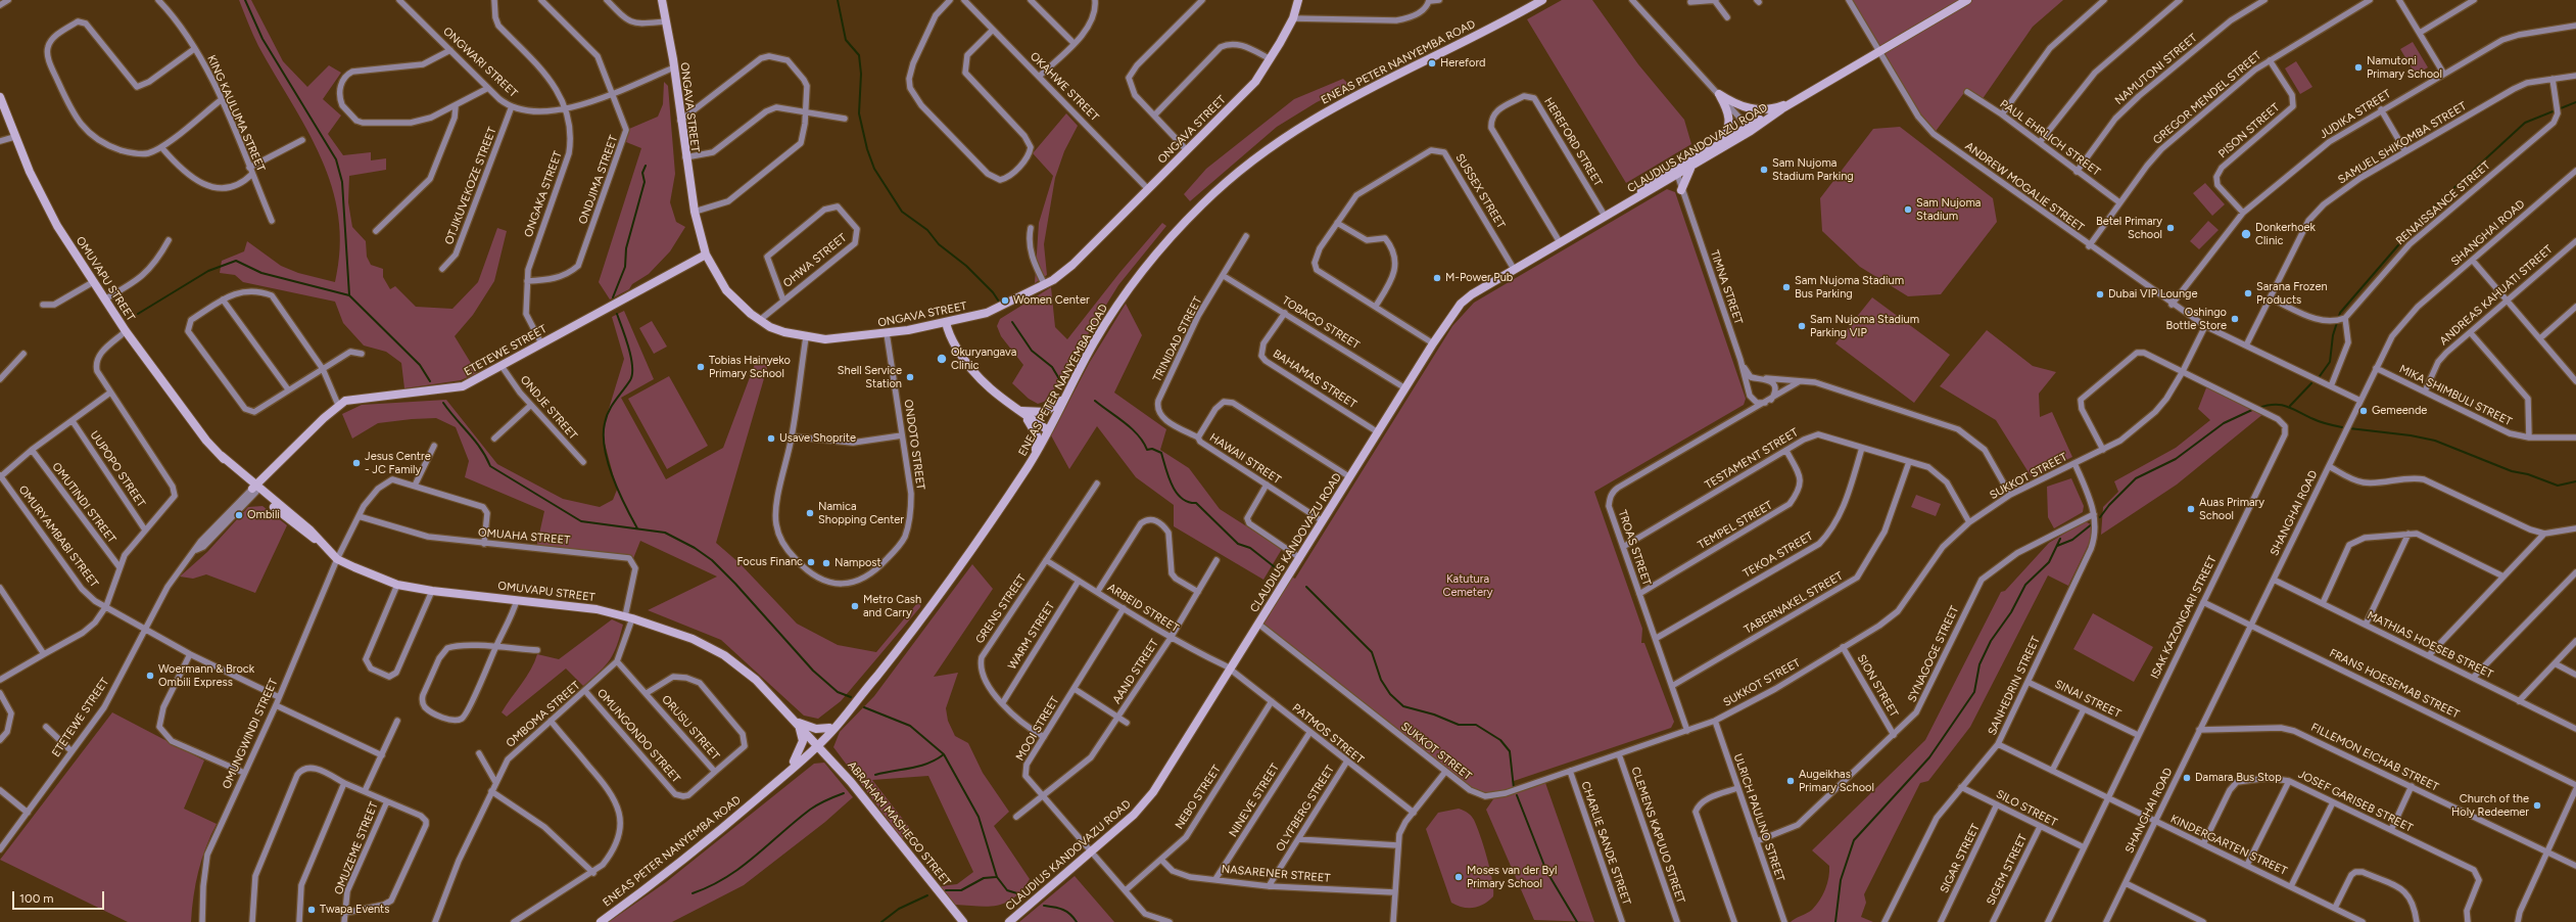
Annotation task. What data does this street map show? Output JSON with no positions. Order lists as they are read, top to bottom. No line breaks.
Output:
{"streets":{"street":["ONGWARI STREET","ENEAS PETER NANYEMBA ROAD","NAMUTONI STREET","OKAHWE STREET","GREGOR MENDEL STREET","ONGAVA STREET","KING KAULUMA STREET","JUDIKA STREET","PISON STREET","PAUL EHRLICH STREET","HEREFORD STREET","SAMUEL SHIKOMBA STREET","CLAUDIUS KANDOVAZU ROAD","ONDJIMA STREET","OTJIKUVEKOZE STREET","ANDREW MOGALIE STREET","SUSSEX STREET","ONGAKA STREET","RENAISSANCE STREET","SHANGHAI ROAD","OHWA STREET","OMUVAPU STREET","TIMNA STREET","ANDREAS KAHUATI STREET","TOBAGO STREET","TRINIDAD STREET","ETETEWE STREET","BAHAMAS STREET","MIKA SHIMBULI STREET","ONDJE STREET","ONDOTO STREET","HAWAII STREET","TESTAMENT STREET","UUPOPO STREET","SUKKOT STREET","OMUTINDI STREET","TEMPEL STREET","OMURYAMBABI STREET","OMUAHA STREET","TROAS STREET","TEKOA STREET","TABERNAKEL STREET","ARBEID STREET","GRENS STREET","ISAK KAZONGARI STREET","WARM STREET","MATHIAS HOESEB STREET","SYNAGOGE STREET","AAND STREET","FRANS HOESEMAB STREET","SION STREET","SANHEDRIN STREET","SINAI STREET","OMBOMA STREET","ORUSU STREET","MOOI STREET","OMUNGWINDI STREET","PATMOS STREET","OMUNGONDO STREET","FILLEMON EICHAB STREET","NEBO STREET","NINEVE STREET","JOSEF GARISEB STREET","OLYFBERG STREET","SILO STREET","ULRICH PAULINO STREET","ABRAHAM MASHEGO STREET","CLEMENS KAPUUO STREET","CHARLIE SANDE STREET","KINDERGARTEN STREET","OMUZEME STREET","SIGAR STREET","SIGEM STREET","NASARENER STREET"]},"crossings":[["ONGWARI STREET","ONGAVA STREET"],["ONGWARI STREET","ONDJIMA STREET"],["ONGWARI STREET","OTJIKUVEKOZE STREET"],["ONGWARI STREET","ONGAKA STREET"],["ENEAS PETER NANYEMBA ROAD","OMUVAPU STREET"],["ENEAS PETER NANYEMBA ROAD","ABRAHAM MASHEGO STREET"],["NAMUTONI STREET","PAUL EHRLICH STREET"],["OKAHWE STREET","ONGAVA STREET"],["GREGOR MENDEL STREET","PISON STREET"],["GREGOR MENDEL STREET","PAUL EHRLICH STREET"],["GREGOR MENDEL STREET","ANDREW MOGALIE STREET"],["ONGAVA STREET","OHWA STREET"],["ONGAVA STREET","ETETEWE STREET"],["ONGAVA STREET","ONDOTO STREET"],["JUDIKA STREET","PISON STREET"],["JUDIKA STREET","ANDREW MOGALIE STREET"],["HEREFORD STREET","CLAUDIUS KANDOVAZU ROAD"],["SAMUEL SHIKOMBA STREET","ANDREW MOGALIE STREET"],["SAMUEL SHIKOMBA STREET","RENAISSANCE STREET"],["CLAUDIUS KANDOVAZU ROAD","ANDREW MOGALIE STREET"],["CLAUDIUS KANDOVAZU ROAD","SUSSEX STREET"],["CLAUDIUS KANDOVAZU ROAD","TIMNA STREET"],["CLAUDIUS KANDOVAZU ROAD","TOBAGO STREET"],["CLAUDIUS KANDOVAZU ROAD","BAHAMAS STREET"],["CLAUDIUS KANDOVAZU ROAD","HAWAII STREET"],["CLAUDIUS KANDOVAZU ROAD","SUKKOT STREET"],["CLAUDIUS KANDOVAZU ROAD","ARBEID STREET"],["CLAUDIUS KANDOVAZU ROAD","MOOI STREET"],["CLAUDIUS KANDOVAZU ROAD","PATMOS STREET"],["ONDJIMA STREET","ONGAKA STREET"],["ANDREW MOGALIE STREET","SHANGHAI ROAD"],["ANDREW MOGALIE STREET","SUKKOT STREET"],["ONGAKA STREET","ETETEWE STREET"],["SHANGHAI ROAD","MIKA SHIMBULI STREET"],["SHANGHAI ROAD","MATHIAS HOESEB STREET"],["SHANGHAI ROAD","FRANS HOESEMAB STREET"],["SHANGHAI ROAD","FILLEMON EICHAB STREET"],["SHANGHAI ROAD","KINDERGARTEN STREET"],["OMUVAPU STREET","ETETEWE STREET"],["OMUVAPU STREET","OMUAHA STREET"],["OMUVAPU STREET","OMBOMA STREET"],["OMUVAPU STREET","OMUNGWINDI STREET"],["OMUVAPU STREET","ABRAHAM MASHEGO STREET"],["TIMNA STREET","TROAS STREET"],["ANDREAS KAHUATI STREET","MIKA SHIMBULI STREET"],["TOBAGO STREET","TRINIDAD STREET"],["TOBAGO STREET","BAHAMAS STREET"],["TRINIDAD STREET","HAWAII STREET"],["ETETEWE STREET","ONDJE STREET"],["ETETEWE STREET","OMURYAMBABI STREET"],["TESTAMENT STREET","SUKKOT STREET"],["TESTAMENT STREET","TEMPEL STREET"],["TESTAMENT STREET","TROAS STREET"],["TESTAMENT STREET","TEKOA STREET"],["TESTAMENT STREET","TABERNAKEL STREET"],["SUKKOT STREET","TROAS STREET"],["SUKKOT STREET","ISAK KAZONGARI STREET"],["SUKKOT STREET","SION STREET"],["SUKKOT STREET","SANHEDRIN STREET"],["SUKKOT STREET","ULRICH PAULINO STREET"],["SUKKOT STREET","CLEMENS KAPUUO STREET"],["SUKKOT STREET","CHARLIE SANDE STREET"],["TEMPEL STREET","TROAS STREET"],["OMURYAMBABI STREET","OMUNGWINDI STREET"],["OMUAHA STREET","OMBOMA STREET"],["OMUAHA STREET","OMUNGWINDI STREET"],["TROAS STREET","TEKOA STREET"],["TROAS STREET","TABERNAKEL STREET"],["ARBEID STREET","GRENS STREET"],["ARBEID STREET","WARM STREET"],["ARBEID STREET","AAND STREET"],["ARBEID STREET","MOOI STREET"],["ARBEID STREET","PATMOS STREET"],["GRENS STREET","WARM STREET"],["GRENS STREET","MOOI STREET"],["ISAK KAZONGARI STREET","FRANS HOESEMAB STREET"],["ISAK KAZONGARI STREET","SINAI STREET"],["ISAK KAZONGARI STREET","SILO STREET"],["ISAK KAZONGARI STREET","KINDERGARTEN STREET"],["SYNAGOGE STREET","SION STREET"],["SYNAGOGE STREET","SANHEDRIN STREET"],["SYNAGOGE STREET","ULRICH PAULINO STREET"],["AAND STREET","MOOI STREET"],["SANHEDRIN STREET","SINAI STREET"],["SANHEDRIN STREET","SILO STREET"],["SANHEDRIN STREET","KINDERGARTEN STREET"],["OMBOMA STREET","ORUSU STREET"],["OMBOMA STREET","OMUNGONDO STREET"],["ORUSU STREET","OMUNGONDO STREET"],["MOOI STREET","NEBO STREET"],["PATMOS STREET","NEBO STREET"],["PATMOS STREET","NINEVE STREET"],["PATMOS STREET","OLYFBERG STREET"],["NEBO STREET","NASARENER STREET"],["NINEVE STREET","NASARENER STREET"],["JOSEF GARISEB STREET","KINDERGARTEN STREET"],["OLYFBERG STREET","NASARENER STREET"],["SILO STREET","SIGAR STREET"],["SILO STREET","SIGEM STREET"]],"parks":["Katutura Cemetery"],"places":["Hereford","Namutoni Primary School","Sam Nujoma Stadium Parking","Sam Nujoma Stadium","Betel Primary School","Donkerhoek Clinic","M-Power Pub","Sam Nujoma Stadium Bus Parking","Sarana Frozen Products","Dubai VIP Lounge","Women Center","Oshingo Bottle Store","Sam Nujoma Stadium Parking VIP","Okuryangava Clinic","Tobias Hainyeko Primary School","Shell Service Station","Gemeende","Usave Shoprite","Jesus Centre - JC Family","Auas Primary School","Namica Shopping Center","Ombili","Focus Financ","Nampost","Metro Cash and Carry","Woermann & Brock Ombili Express","Damara Bus Stop","Augeikhas Primary School","Church of the Holy Redeemer","Moses van der Byl Primary School","Twapa Events"],"scale_bar":"100 m"}
